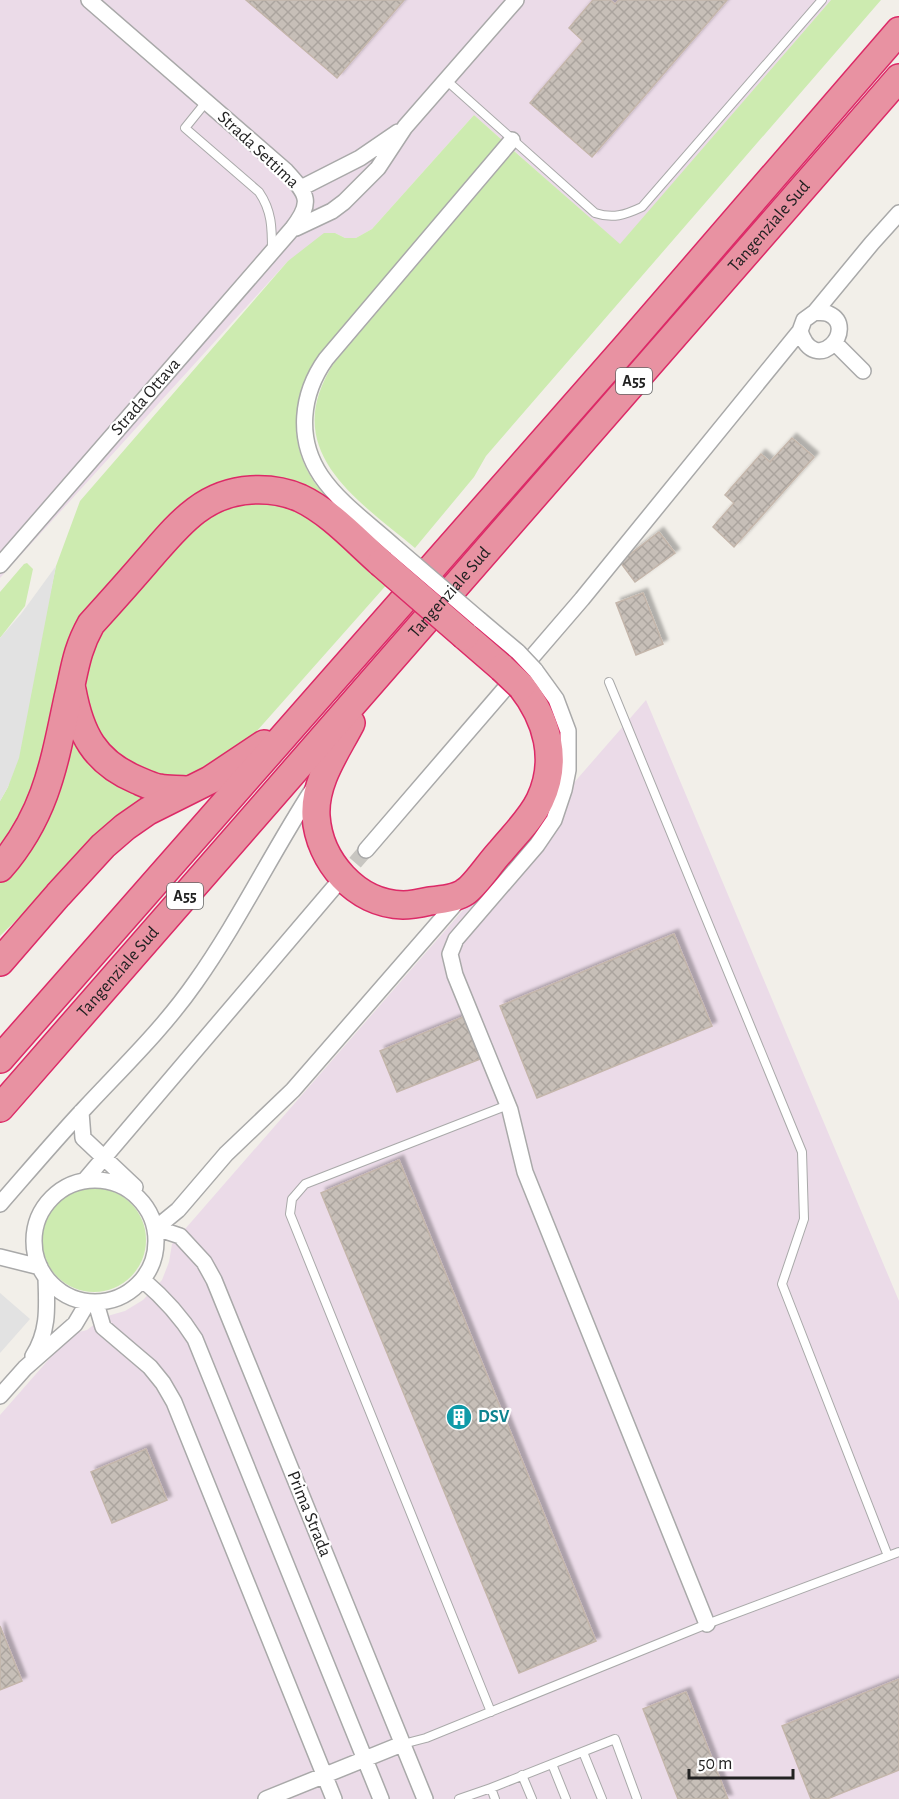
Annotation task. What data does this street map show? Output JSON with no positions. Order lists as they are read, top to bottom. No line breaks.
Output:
{"streets":{"highway":["Tangenziale Sud","A55"],"street":["Strada Settima","Strada Ottava","Prima Strada"]},"crossings":[["Strada Settima","Strada Ottava"]],"places":{"building":["DSV"]},"scale_bar":"50 m"}
